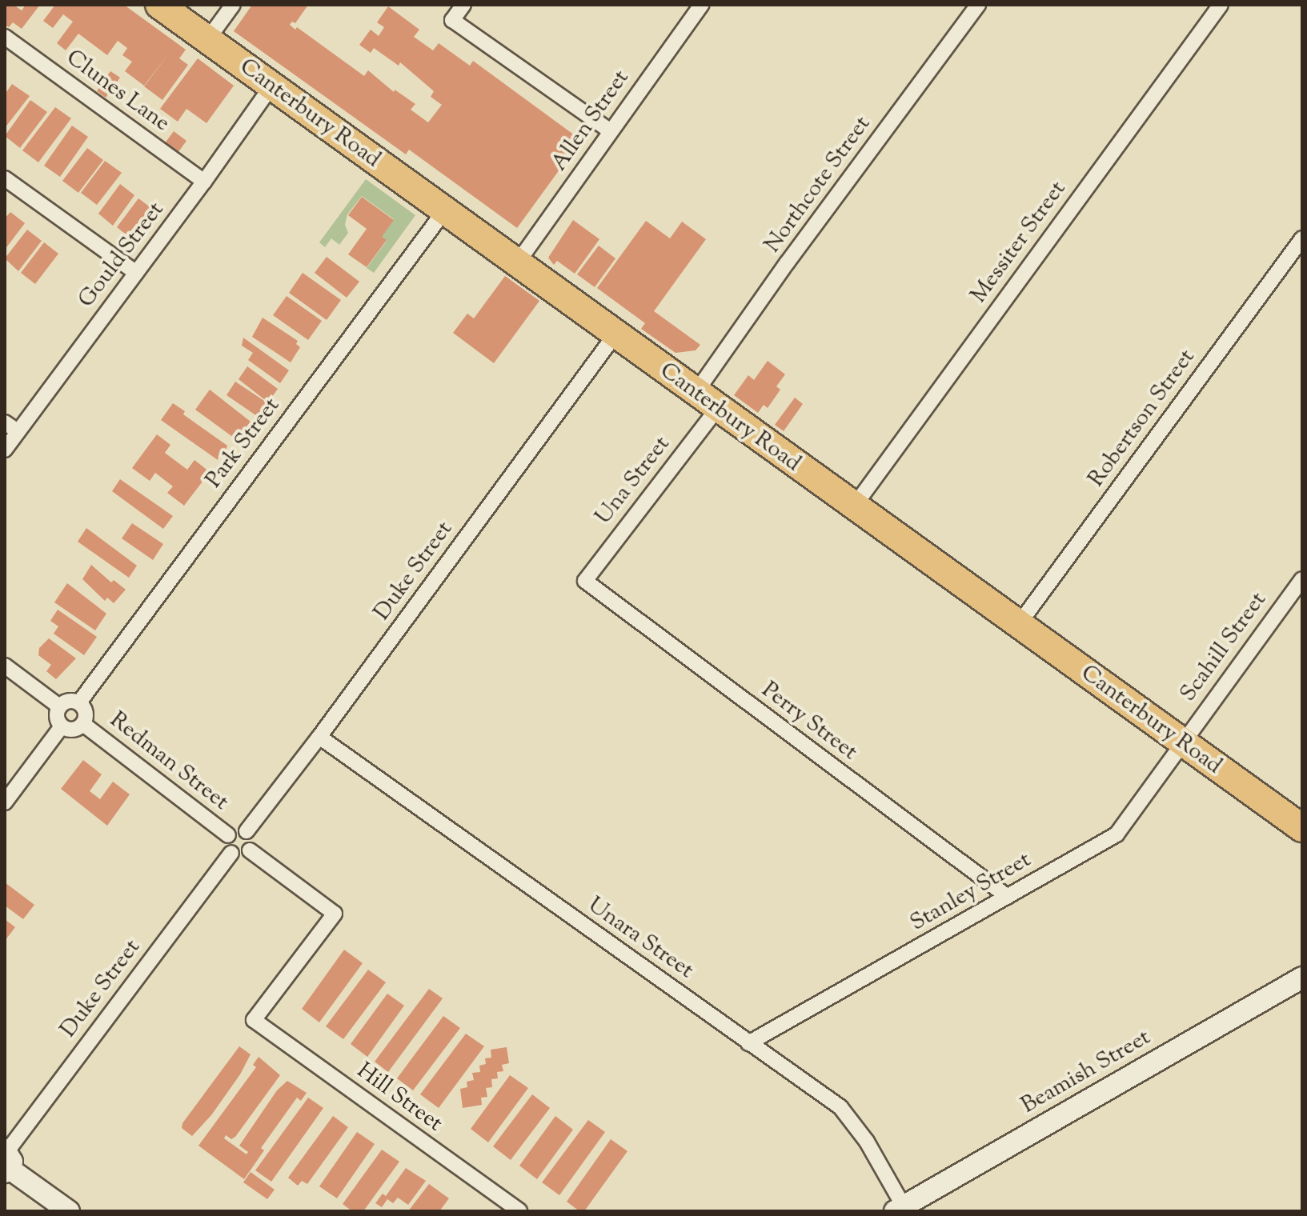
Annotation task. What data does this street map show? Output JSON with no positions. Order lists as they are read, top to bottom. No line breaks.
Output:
{"streets":{"highway":["Canterbury Road"],"main road":["Beamish Street"],"street":["Clunes Lane","Allen Street","Northcote Street","Messiter Street","Gould Street","Robertson Street","Park Street","Una Street","Duke Street","Scahill Street","Perry Street","Redman Street","Stanley Street","Unara Street","Hill Street"]},"crossings":[["Clunes Lane","Gould Street"],["Canterbury Road","Allen Street"],["Canterbury Road","Northcote Street"],["Canterbury Road","Messiter Street"],["Canterbury Road","Gould Street"],["Canterbury Road","Robertson Street"],["Canterbury Road","Park Street"],["Canterbury Road","Una Street"],["Canterbury Road","Duke Street"],["Canterbury Road","Scahill Street"],["Canterbury Road","Stanley Street"],["Park Street","Redman Street"],["Una Street","Perry Street"],["Duke Street","Redman Street"],["Duke Street","Unara Street"],["Duke Street","Hill Street"],["Scahill Street","Stanley Street"],["Perry Street","Stanley Street"],["Redman Street","Hill Street"],["Stanley Street","Unara Street"],["Unara Street","Beamish Street"]]}
